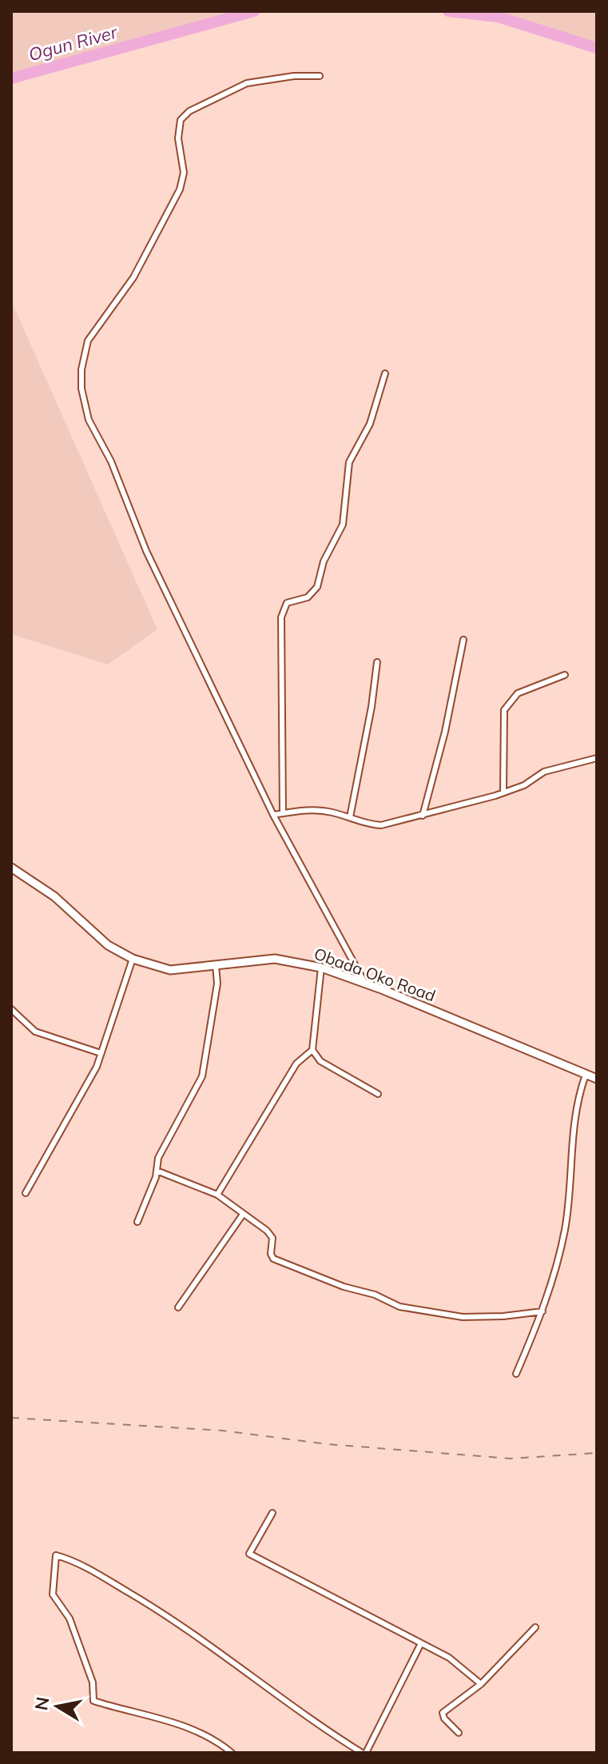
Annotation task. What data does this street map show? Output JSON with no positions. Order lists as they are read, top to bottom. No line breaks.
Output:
{"streets":{"main road":["Obada Oko Road"]},"water":["Ogun River"],"north":"left"}
